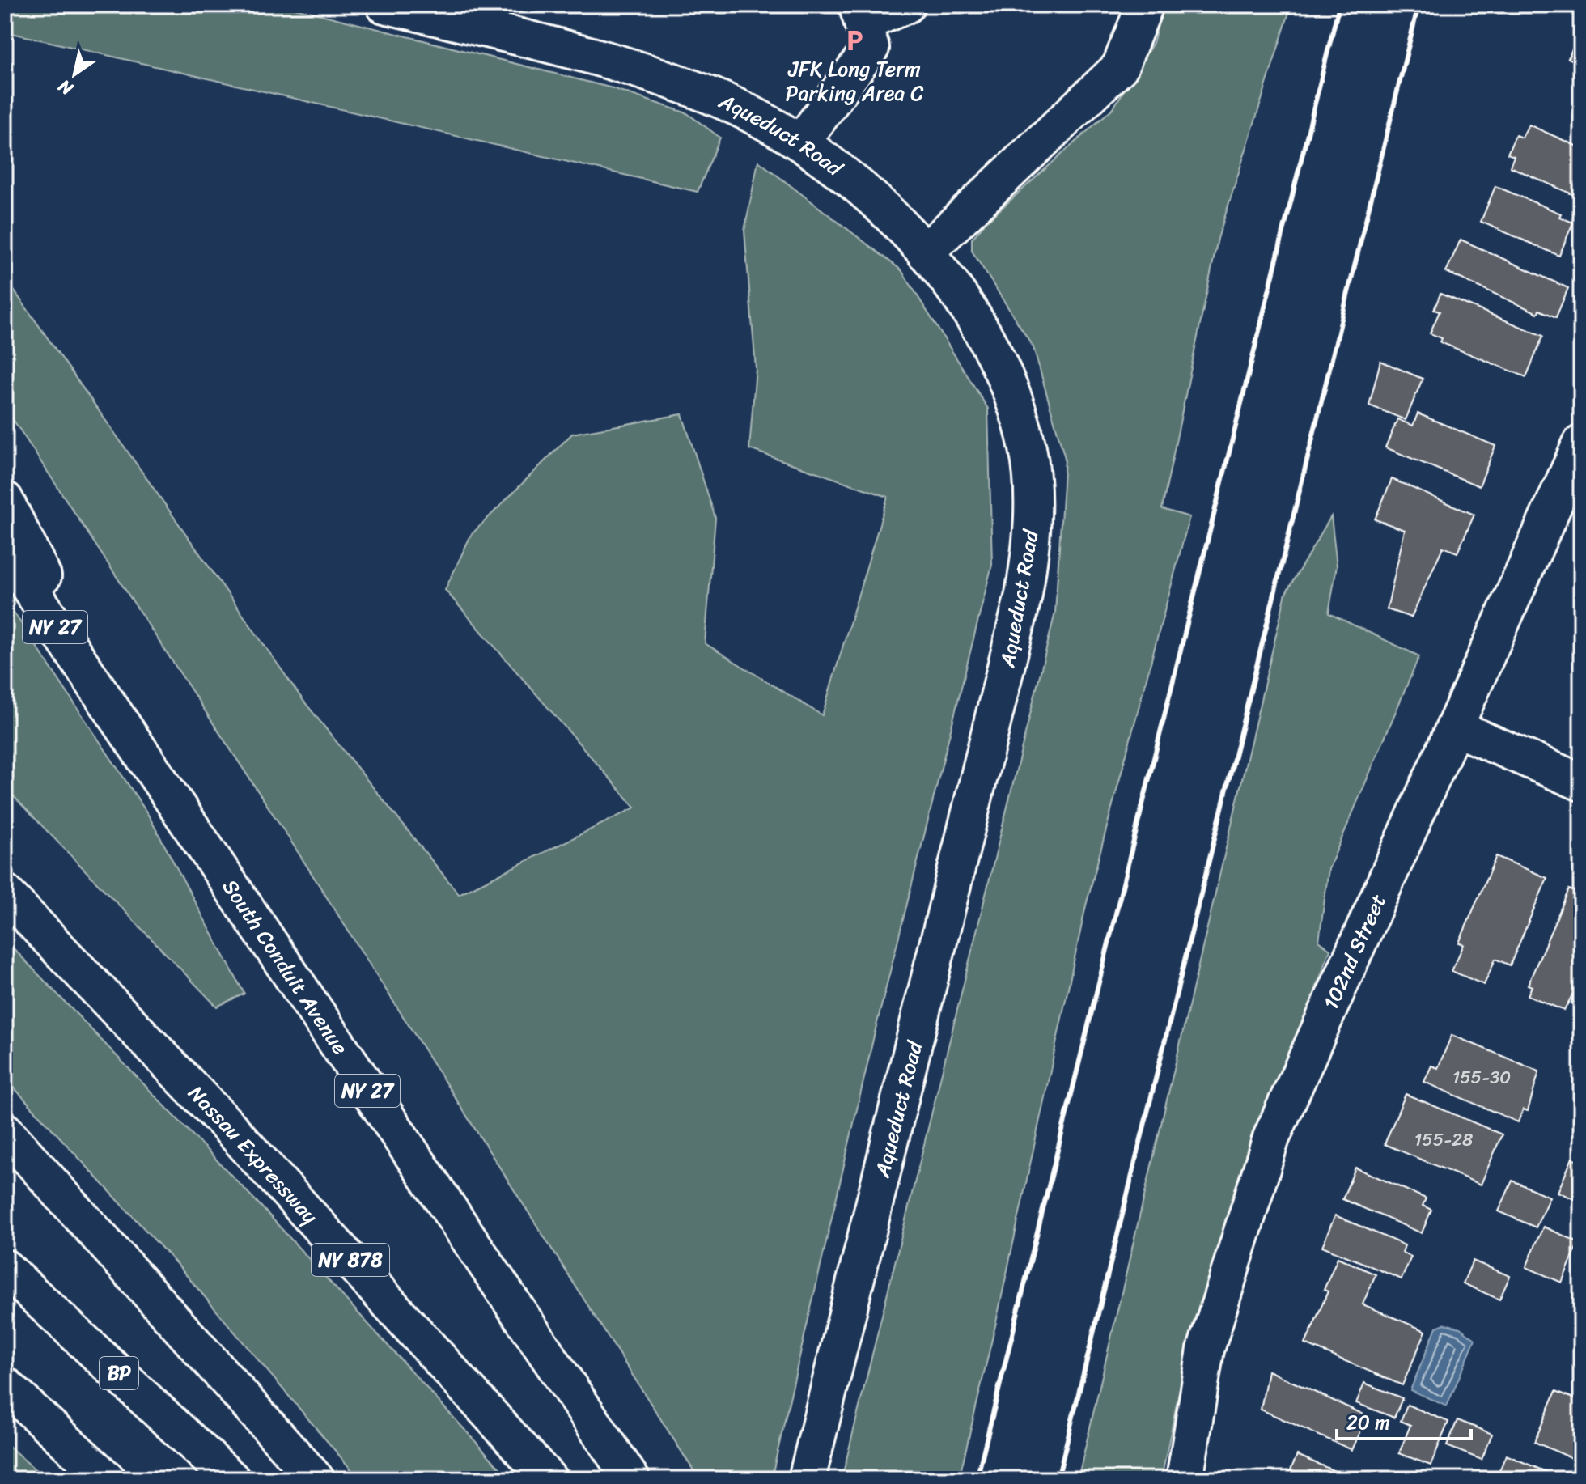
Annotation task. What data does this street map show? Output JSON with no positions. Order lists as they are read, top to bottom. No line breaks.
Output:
{"streets":{"main road":["Aqueduct Road","NY 27","102nd Street","South Conduit Avenue","Nassau Expressway","NY 878","BP"]},"places":{"parking":["JFK Long Term Parking Area C"]},"house_numbers":["155-30","155-28"],"scale_bar":"20 m","north":"bottom left"}
